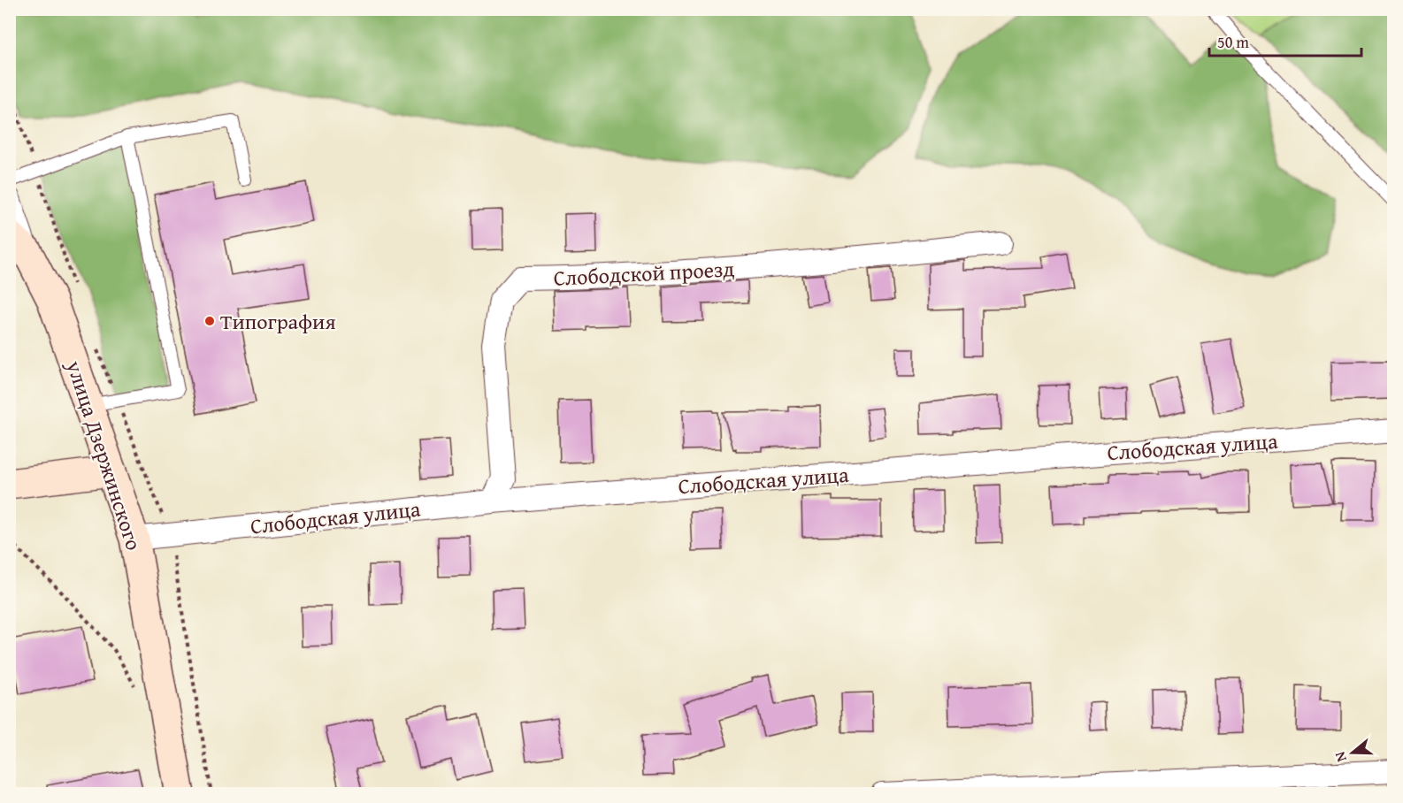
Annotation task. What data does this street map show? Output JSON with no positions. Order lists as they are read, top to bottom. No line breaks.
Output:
{"streets":{"main road":["улица Дзержинского"],"street":["Слободской проезд","Слободская улица"]},"crossings":[["Слободской проезд","Слободская улица"],["Слободская улица","улица Дзержинского"]],"places":["Типография"],"scale_bar":"50 m","north":"left"}
